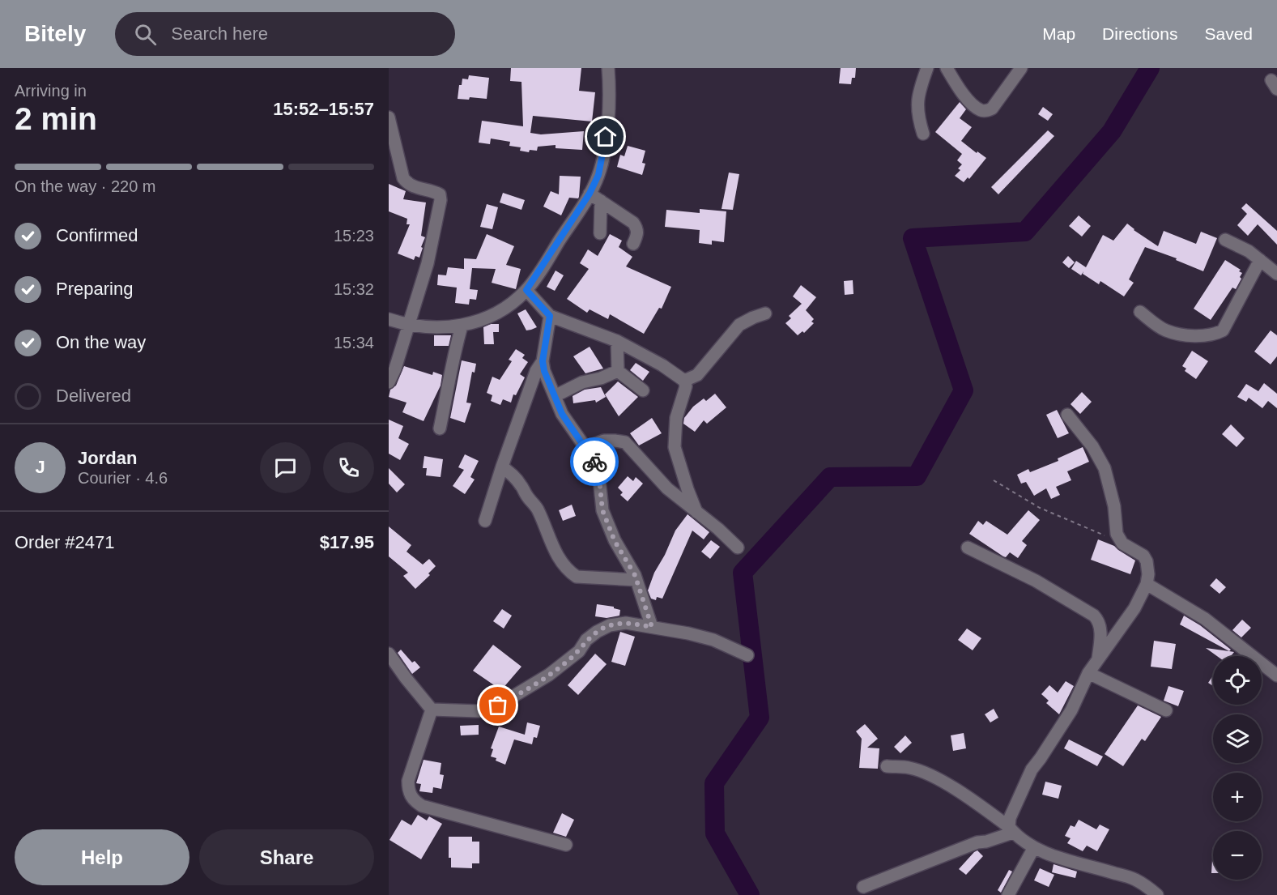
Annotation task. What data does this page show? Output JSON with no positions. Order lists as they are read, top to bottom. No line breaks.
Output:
{"page":{"header":"Bitely","search":"Search here","nav":["Map","Directions","Saved"],"heading":["2 min","Arriving in","15:52–15:57"],"panel":["Jordan","Courier · 4.6","Order #2471","$17.95"],"bar":"On the way · 220 m","list":[["Confirmed","15:23"],["Preparing","15:32"],["On the way","15:34"],"Delivered"],"round":"J","map_buttons":["+","−"],"buttons":["Help","Share"]}}
